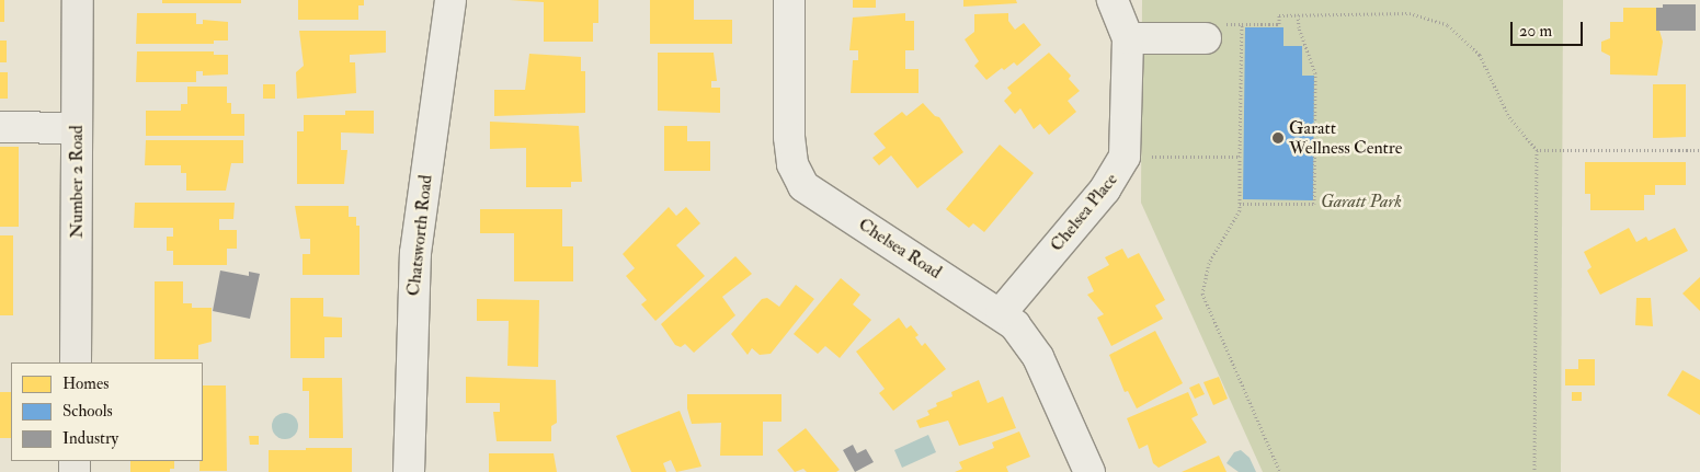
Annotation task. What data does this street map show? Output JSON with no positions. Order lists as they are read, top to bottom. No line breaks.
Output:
{"streets":{"main road":["Number 2 Road"],"street":["Chelsea Place","Chatsworth Road","Chelsea Road"]},"crossings":[["Chelsea Place","Chelsea Road"]],"parks":["Garatt Park"],"places":["Garatt Wellness Centre"],"legend":["Homes","Schools","Industry"],"scale_bar":"20 m"}
